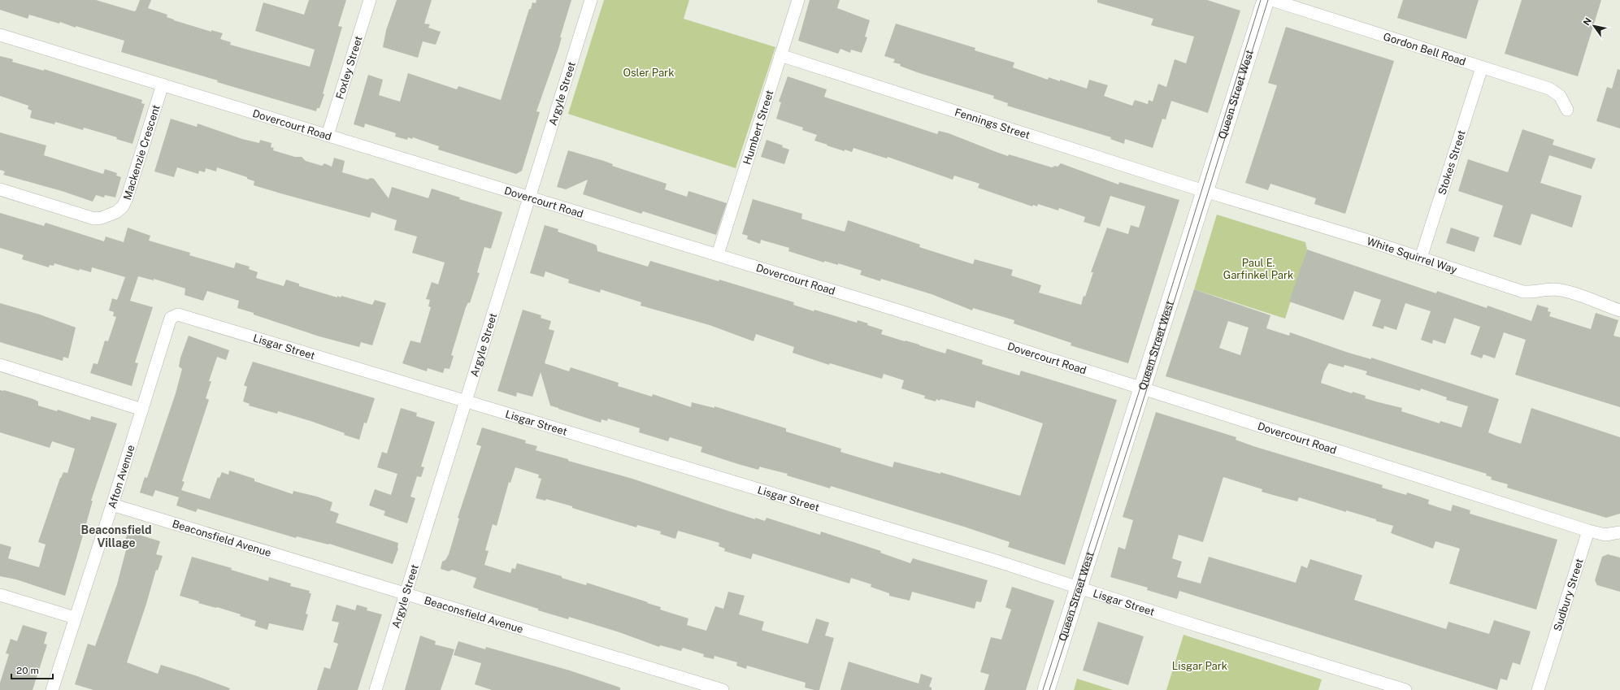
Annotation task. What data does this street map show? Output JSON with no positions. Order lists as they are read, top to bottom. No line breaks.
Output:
{"streets":{"main road":["Queen Street West"],"street":["Gordon Bell Road","Foxley Street","Argyle Street","Dovercourt Road","Fennings Street","Humbert Street","Mackenzie Crescent","Stokes Street","White Squirrel Way","Lisgar Street","Afton Avenue","Beaconsfield Avenue","Sudbury Street"]},"crossings":[["Gordon Bell Road","Stokes Street"],["Foxley Street","Dovercourt Road"],["Argyle Street","Dovercourt Road"],["Argyle Street","Lisgar Street"],["Argyle Street","Beaconsfield Avenue"],["Queen Street West","Dovercourt Road"],["Queen Street West","Fennings Street"],["Queen Street West","White Squirrel Way"],["Queen Street West","Lisgar Street"],["Dovercourt Road","Humbert Street"],["Dovercourt Road","Mackenzie Crescent"],["Dovercourt Road","Sudbury Street"],["Fennings Street","Humbert Street"],["Fennings Street","White Squirrel Way"],["Stokes Street","White Squirrel Way"],["Lisgar Street","Afton Avenue"],["Afton Avenue","Beaconsfield Avenue"]],"districts":["Beaconsfield Village"],"parks":["Osler Park","Paul E. Garfinkel Park","Lisgar Park"],"scale_bar":"20 m","north":"top left"}
